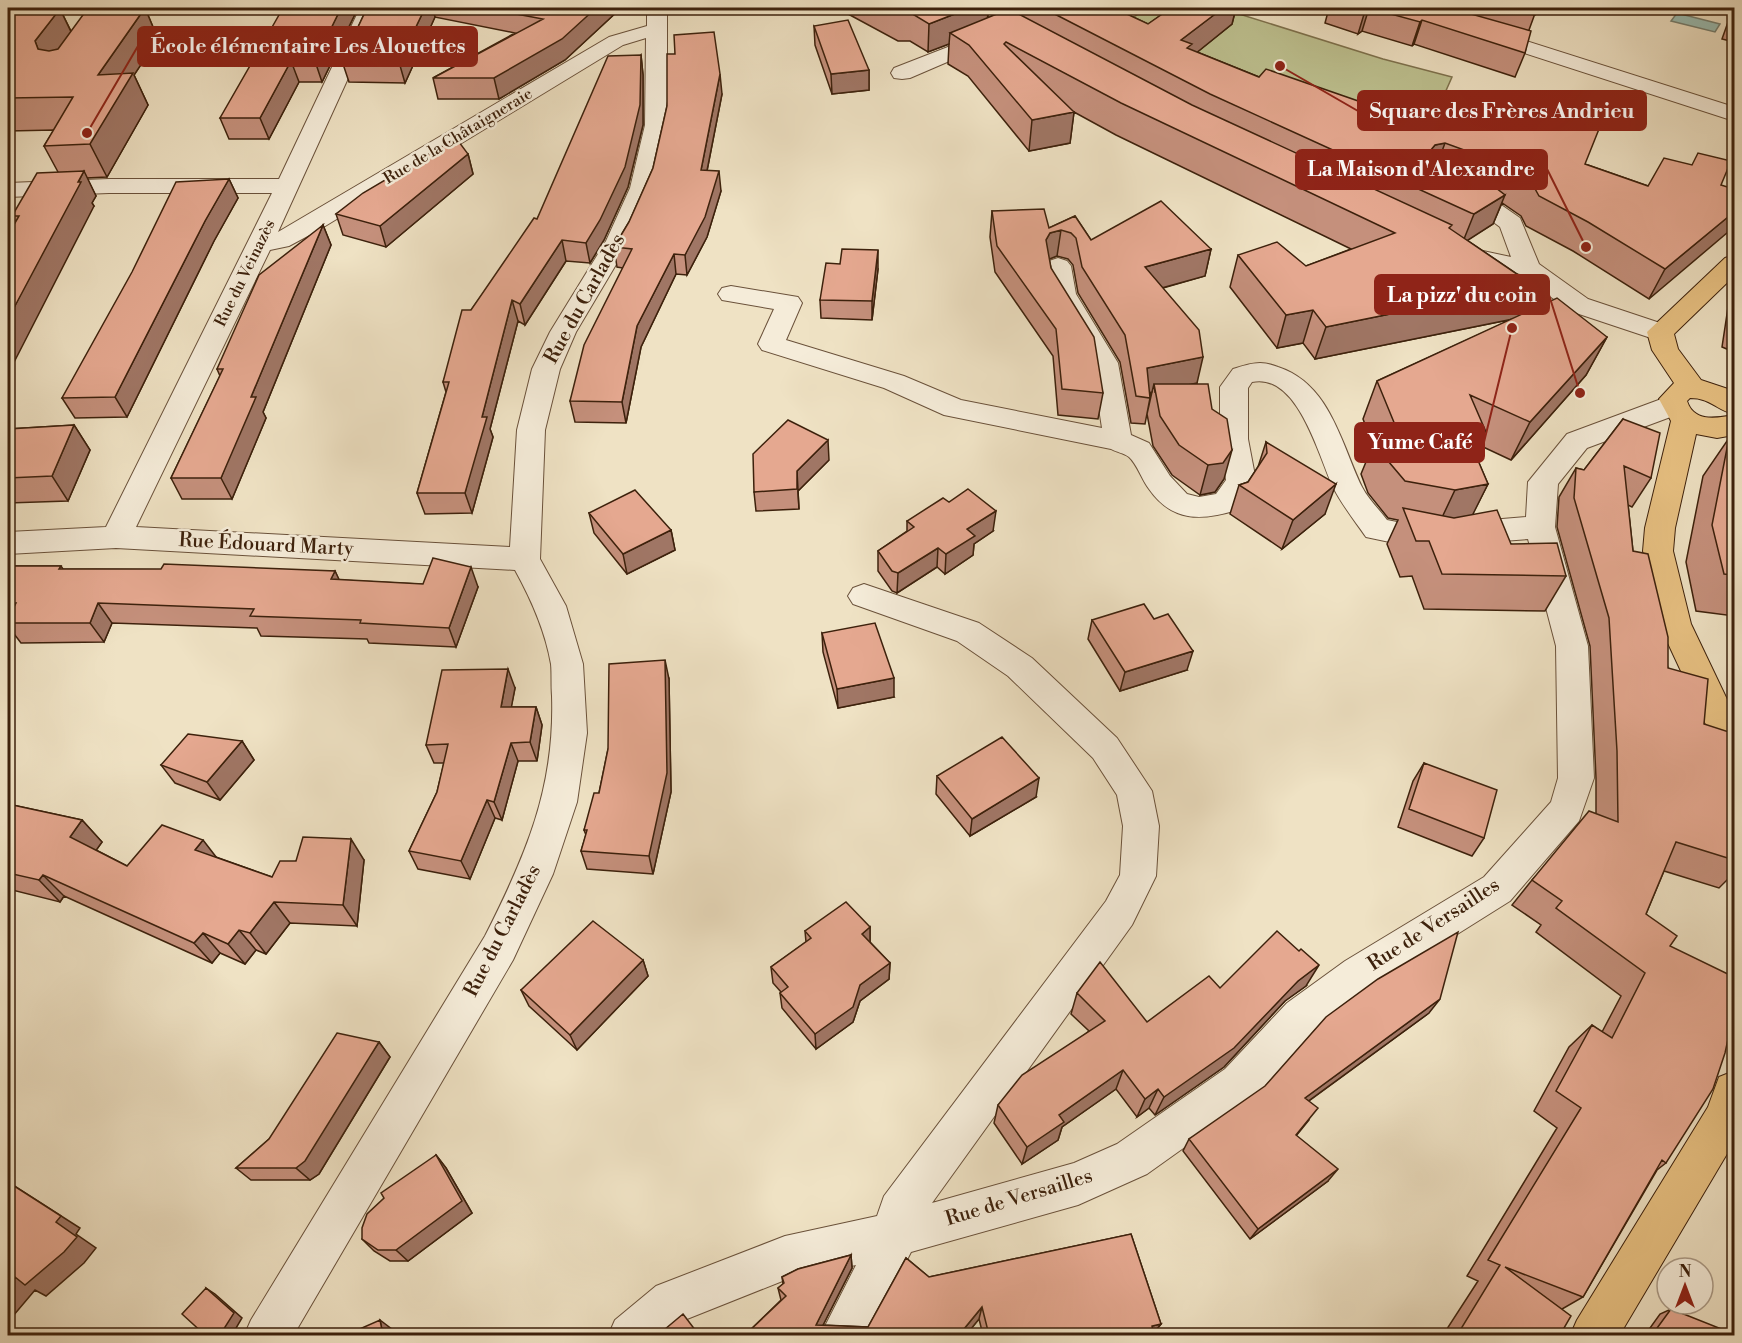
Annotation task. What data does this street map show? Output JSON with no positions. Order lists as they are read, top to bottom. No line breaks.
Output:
{"streets":{"street":["Rue de la Châtaigneraie","Rue du Veinazès","Rue du Carladès","Rue Édouard Marty","Rue de Versailles"]},"crossings":[["Rue de la Châtaigneraie","Rue du Veinazès"],["Rue de la Châtaigneraie","Rue du Carladès"],["Rue du Veinazès","Rue Édouard Marty"],["Rue du Carladès","Rue Édouard Marty"]],"places":["Square des Frères Andrieu","École élémentaire Les Alouettes","La Maison d'Alexandre","Yume Café","La pizz' du coin"],"north":"top"}
